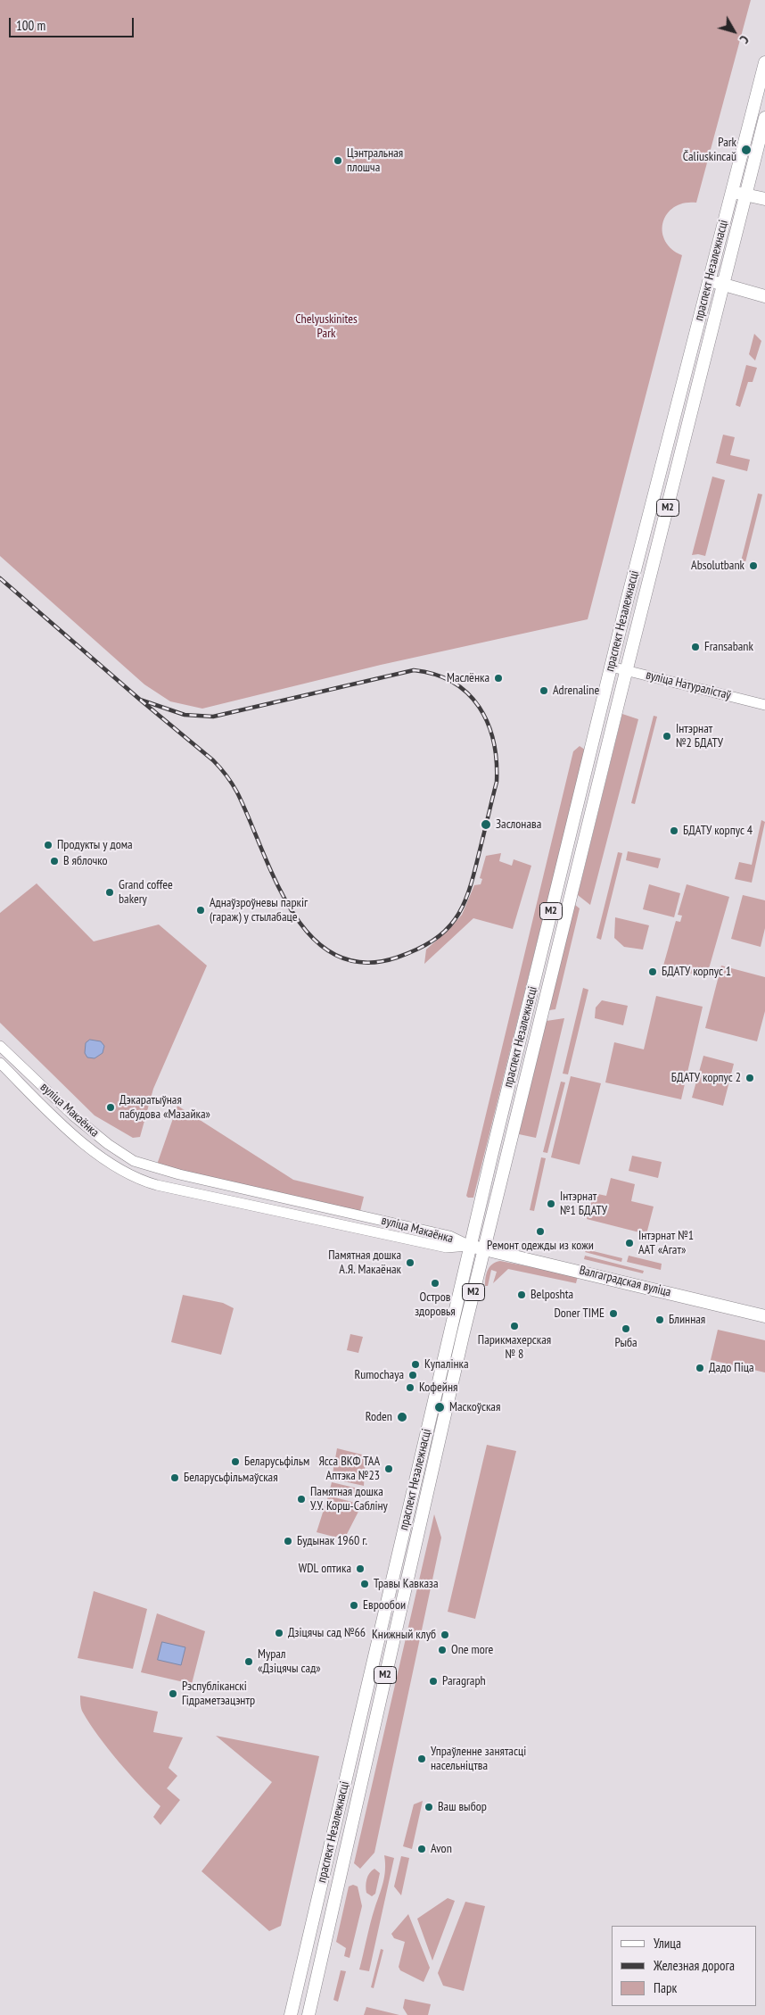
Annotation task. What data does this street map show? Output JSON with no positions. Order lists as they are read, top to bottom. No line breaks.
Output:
{"streets":{"main road":["праспект Незалежнасці","М2","Валгаградская вуліца"],"street":["вуліца Натуралістаў","вуліца Макаёнка"]},"crossings":[["праспект Незалежнасці","вуліца Натуралістаў"],["праспект Незалежнасці","вуліца Макаёнка"],["праспект Незалежнасці","Валгаградская вуліца"],["вуліца Макаёнка","Валгаградская вуліца"]],"parks":["Chelyuskinites Park"],"places":["Park Čaliuskincaŭ","Цэнтральная плошча","Absolutbank","Fransabank","Маслёнка","Adrenaline","Інтэрнат №2 БДАТУ","Заслонава","БДАТУ корпус 4","Продукты у дома","В яблочко","Grand coffee bakery","Аднаўзроўневы паркіг (гараж) у стылабаце","БДАТУ корпус 1","БДАТУ корпус 2","Дэкаратыўная пабудова «Мазайка»","Інтэрнат №1 БДАТУ","Ремонт одежды из кожи","Інтэрнат №1 ААТ «Агат»","Памятная дошка А.Я. Макаёнак","Остров здоровья","Belposhta","Doner TIME","Блинная","Парикмахерская № 8","Рыба","Купалiнка","Дадо Піца","Rumochaya","Кофейня","Маскоўская","Roden","Беларусьфільм","Ясса ВКФ ТАА Аптэка №23","Беларусьфільмаўская","Памятная дошка У.У. Корш-Сабліну","Будынак 1960 г.","WDL оптика","Травы Кавказа","Еврообои","Дзіцячы сад №66","Книжный клуб","One more","Мурал «Дзіцячы сад»","Paragraph","Рэспубліканскі Гідраметэацэнтр","Упраўленне занятасці насельніцтва","Ваш выбор","Avon"],"legend":["Улица","Железная дорога","Парк"],"scale_bar":"100 m","north":"bottom right"}
